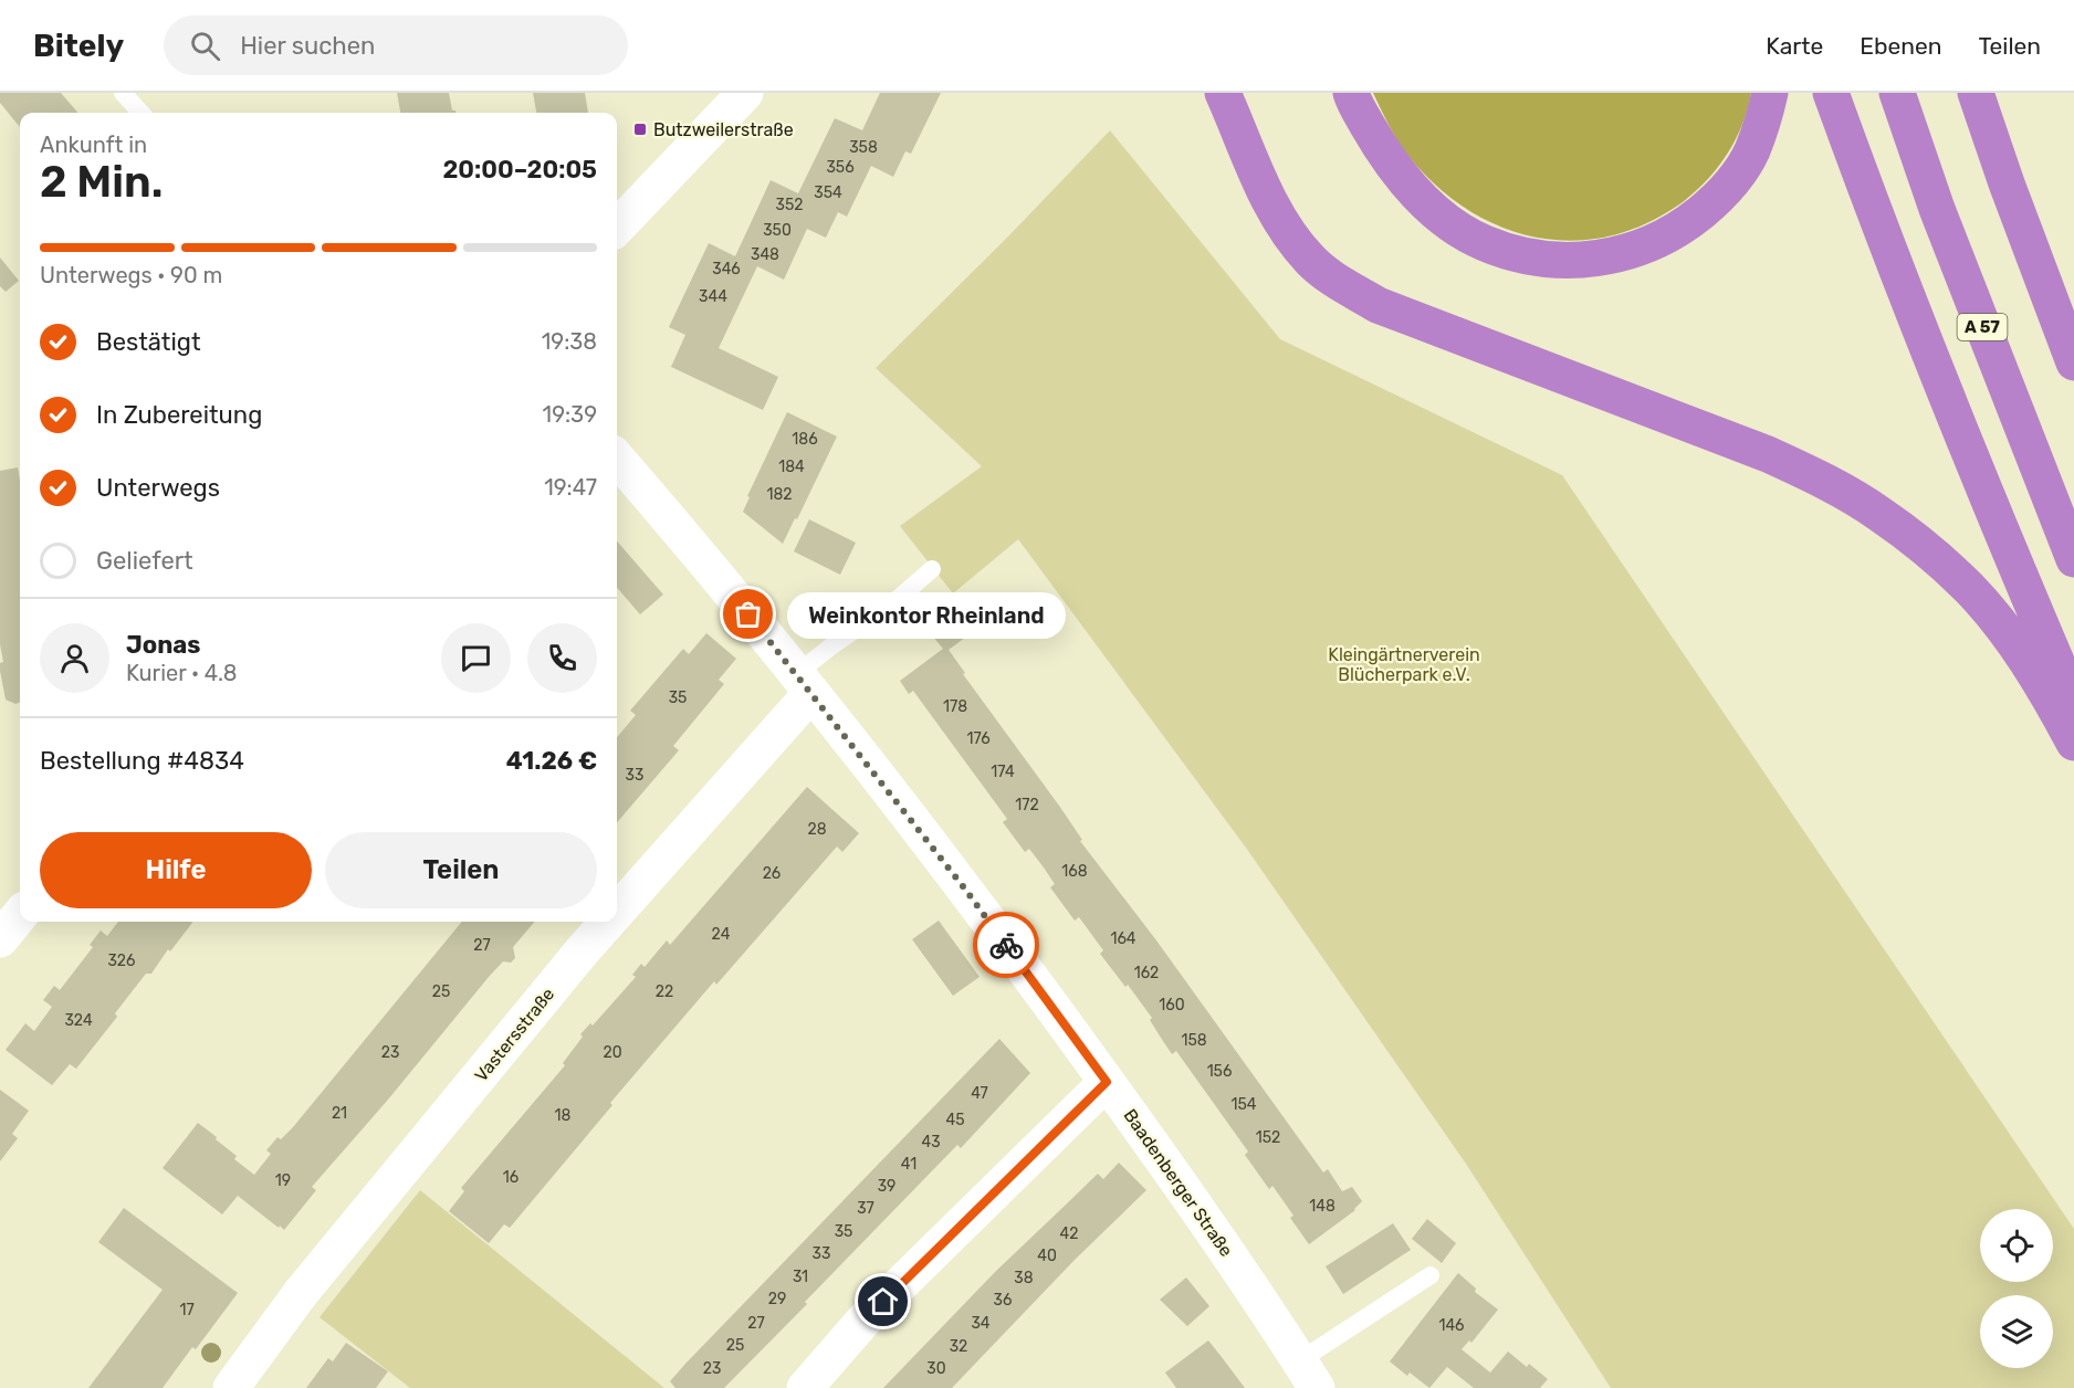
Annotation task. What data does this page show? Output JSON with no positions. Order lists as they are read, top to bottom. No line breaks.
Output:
{"streets":{"highway":["A 57"],"street":["Vastersstraße","Baadenberger Straße"]},"crossings":[["Vastersstraße","Baadenberger Straße"]],"parks":["Kleingärtnerverein Blücherpark e.V."],"places":{"transit":["Butzweilerstraße"],"other":["Weinkontor Rheinland"]},"house_numbers":["358","356","354","352","350","348","346","344","186","184","182","35","178","176","174","33","172","28","168","26","24","164","27","326","162","25","22","160","324","158","23","20","156","47","154","21","18","45","152","43","41","16","19","39","148","37","35","42","33","40","31","38","29","36","17","27","34","146","25","32","23","30"],"page":{"header":"Bitely","search":"Hier suchen","nav":["Karte","Ebenen","Teilen"],"heading":["2 Min.","Ankunft in","20:00–20:05"],"panel":["Jonas","Kurier · 4.8","Bestellung #4834","41.26 €"],"bar":"Unterwegs · 90 m","list":[["Bestätigt","19:38"],["In Zubereitung","19:39"],["Unterwegs","19:47"],"Geliefert"],"bubble":"Weinkontor Rheinland","buttons":["Hilfe","Teilen"]}}
